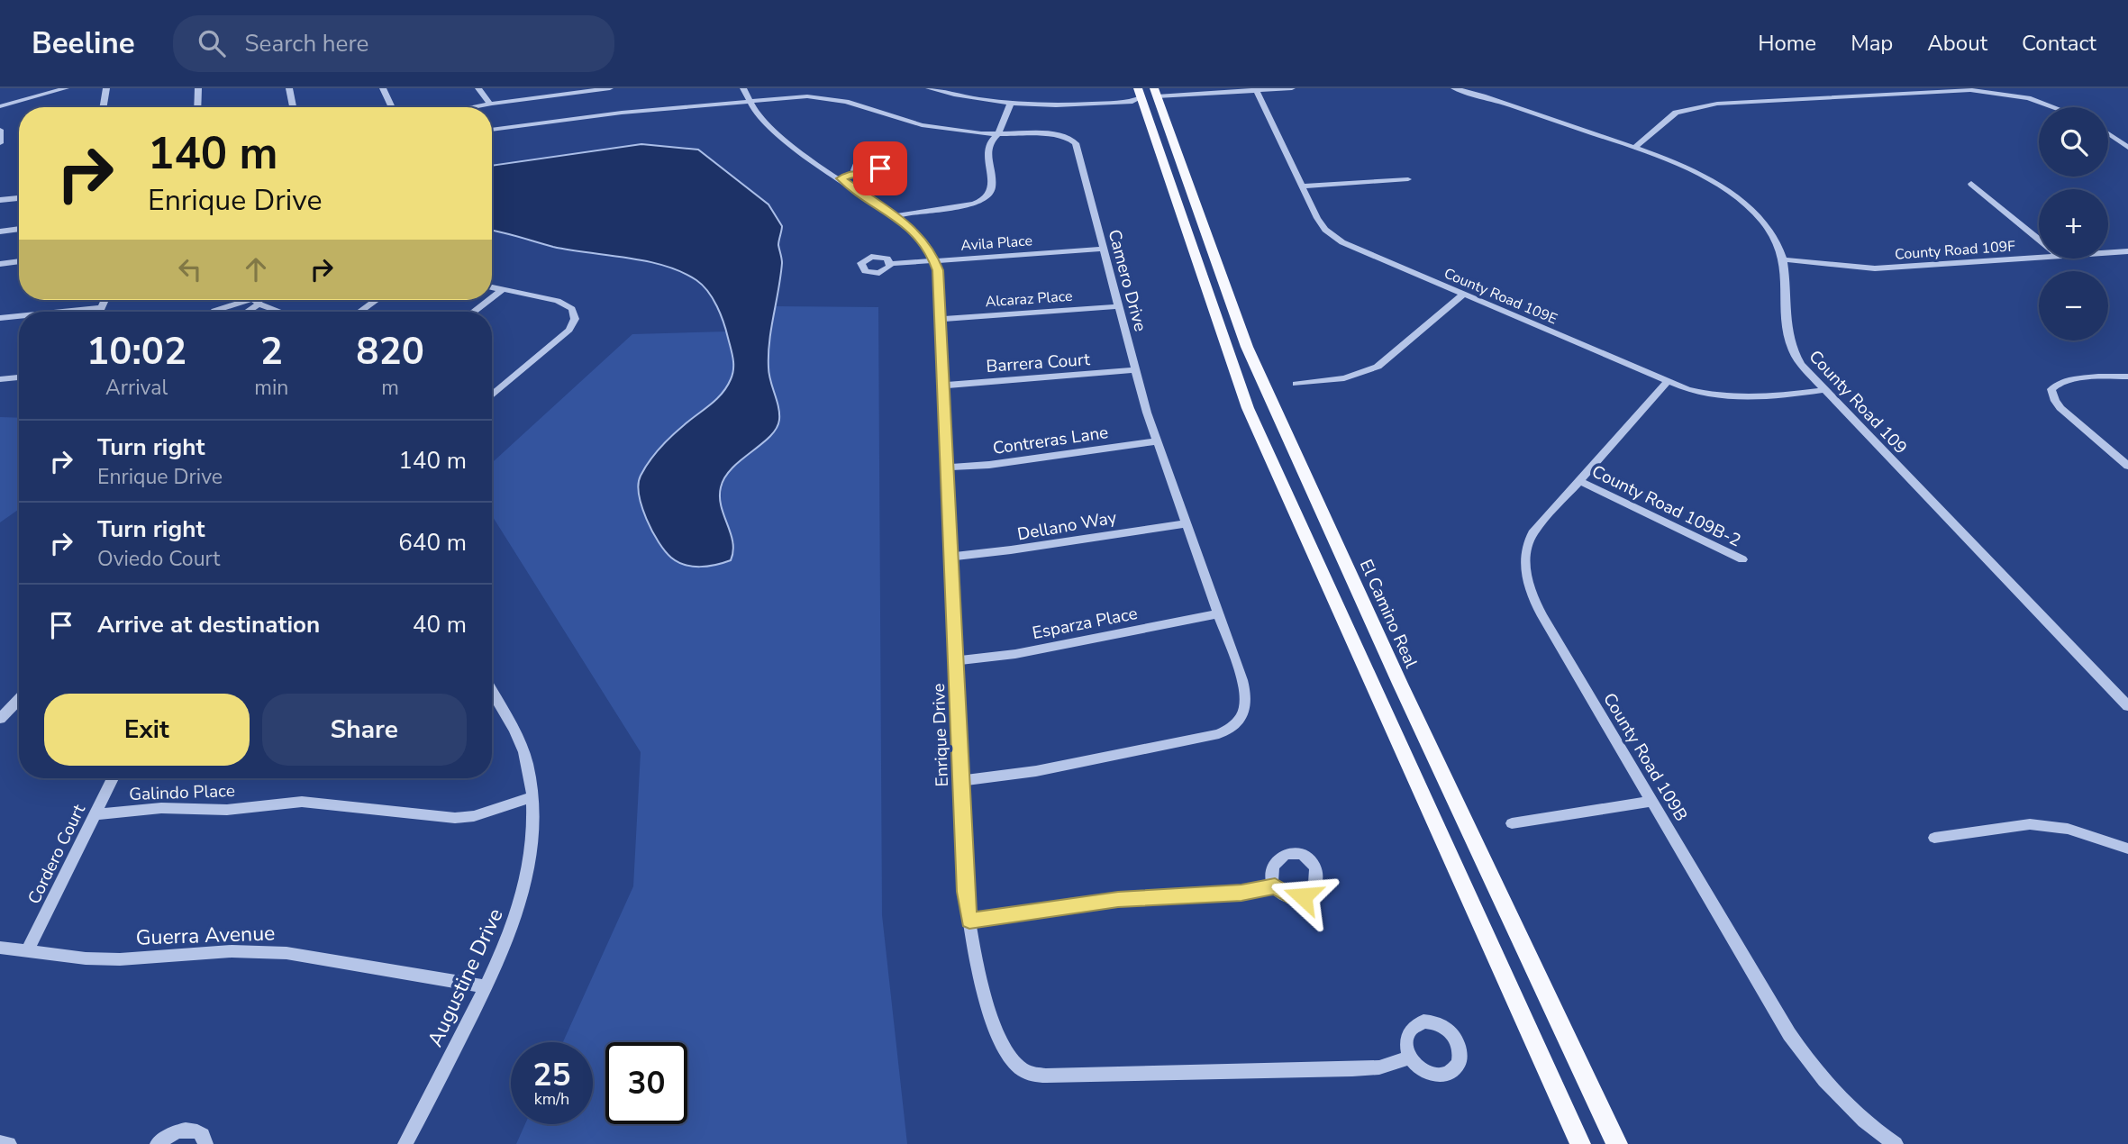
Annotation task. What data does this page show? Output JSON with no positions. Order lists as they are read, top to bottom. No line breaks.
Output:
{"streets":{"main road":["El Camino Real"],"street":["Avila Place","County Road 109F","Camero Drive","County Road 109E","Alcaraz Place","Barrera Court","County Road 109","Contreras Lane","County Road 109B-2","Dellano Way","Esparza Place","Enrique Drive","County Road 109B","Galindo Place","Cordero Court","Guerra Avenue","Augustine Drive"]},"crossings":[["Avila Place","Camero Drive"],["Avila Place","Enrique Drive"],["County Road 109F","County Road 109"],["Camero Drive","Alcaraz Place"],["Camero Drive","Barrera Court"],["Camero Drive","Contreras Lane"],["Camero Drive","Dellano Way"],["Camero Drive","Esparza Place"],["Camero Drive","Enrique Drive"],["County Road 109E","County Road 109"],["County Road 109E","County Road 109B"],["Alcaraz Place","Enrique Drive"],["Barrera Court","Enrique Drive"],["Contreras Lane","Enrique Drive"],["County Road 109B-2","County Road 109B"],["Dellano Way","Enrique Drive"],["Esparza Place","Enrique Drive"],["Galindo Place","Cordero Court"],["Galindo Place","Augustine Drive"],["Cordero Court","Guerra Avenue"],["Guerra Avenue","Augustine Drive"]],"page":{"header":"Beeline","search":"Search here","nav":["Home","Map","About","Contact"],"map_buttons":["+","−"],"turn":["140 m","Enrique Drive"],"eta":["10:02","Arrival","2","min","820","m"],"list":[{"name":"Turn right","note":"Enrique Drive","value":"140 m"},{"name":"Turn right","note":"Oviedo Court","value":"640 m"},{"name":"Arrive at destination","value":"40 m"}],"buttons":["Exit","Share"],"speed":"25 km/h","limit":"30"}}
